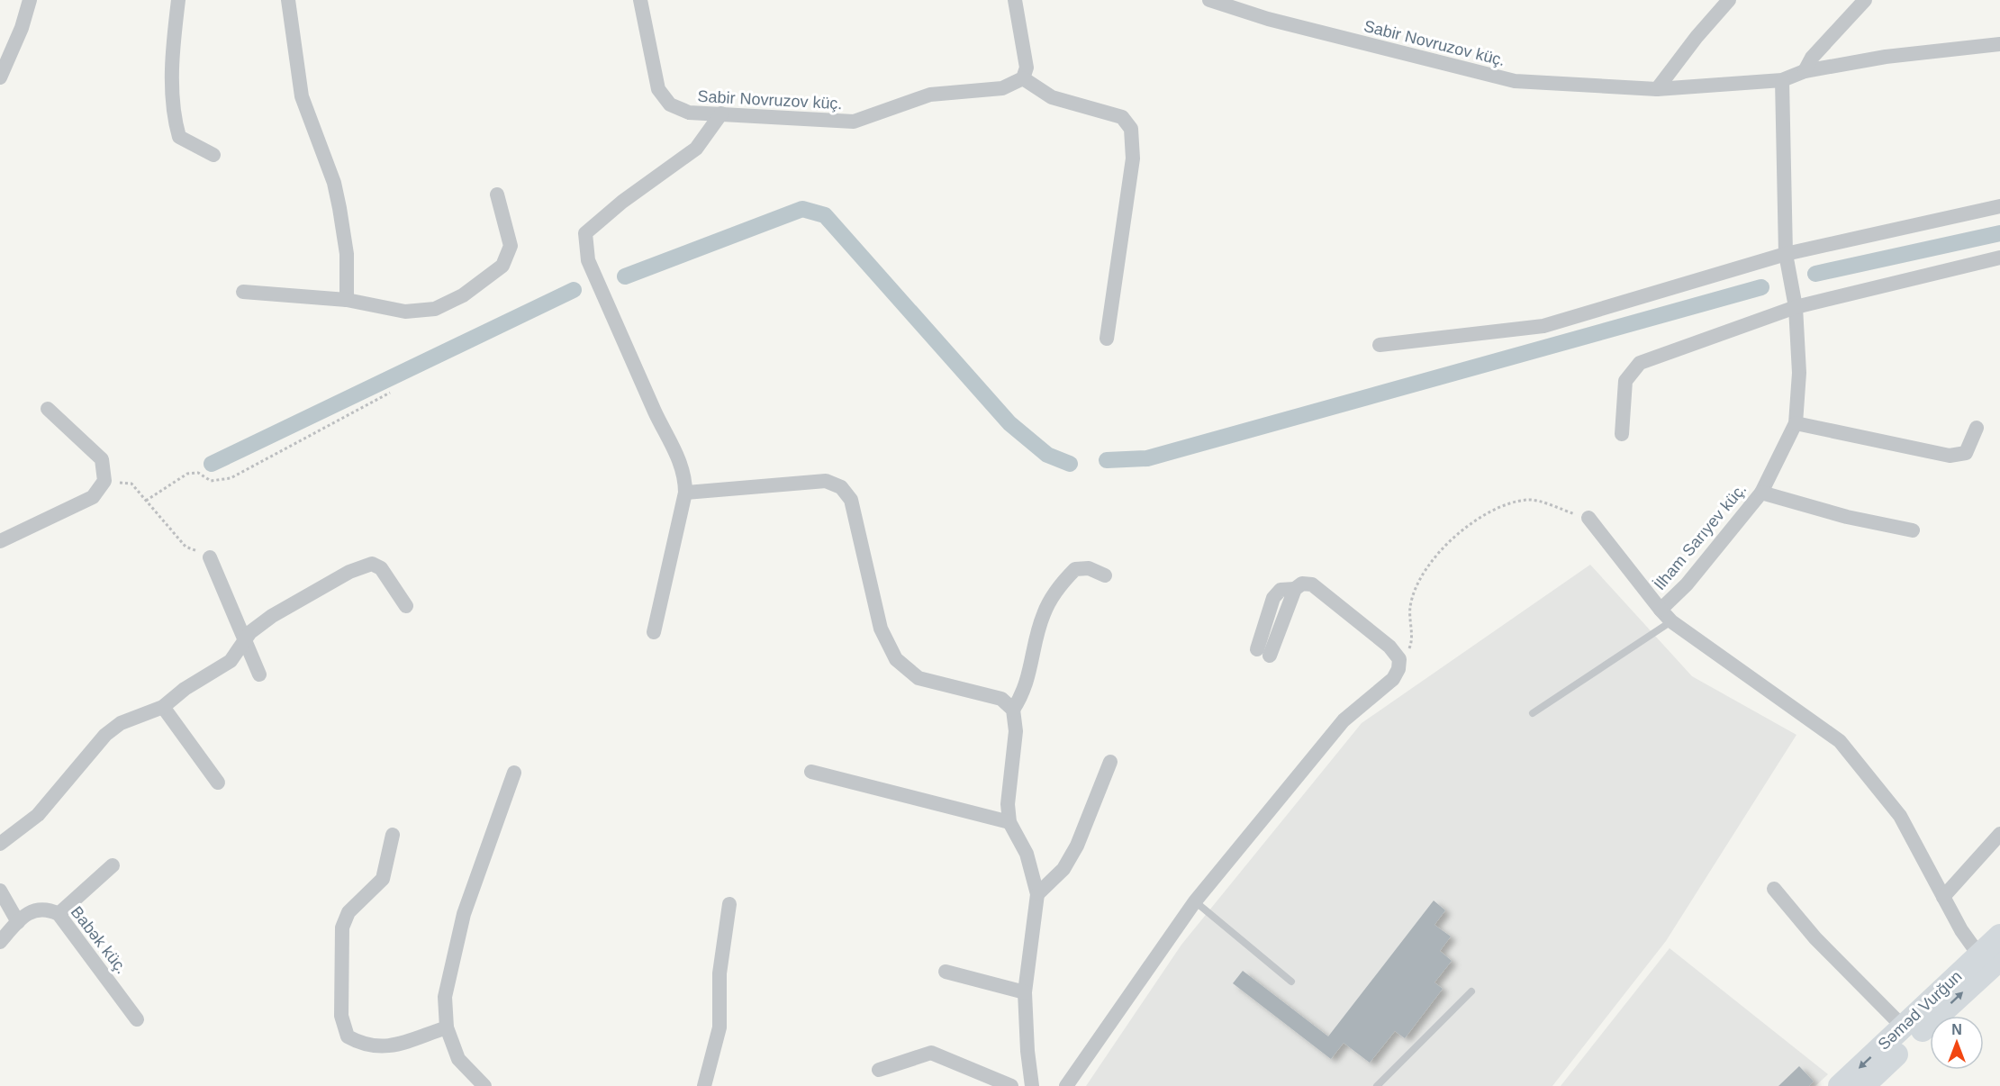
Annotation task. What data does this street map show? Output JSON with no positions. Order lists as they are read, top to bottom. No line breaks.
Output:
{"streets":{"main road":["Səməd Vurğun"],"street":["Sabir Novruzov küç.","İlham Sarıyev küç.","Babək küç."]},"crossings":[["Sabir Novruzov küç.","İlham Sarıyev küç."],["İlham Sarıyev küç.","Səməd Vurğun"]],"north":"top"}
